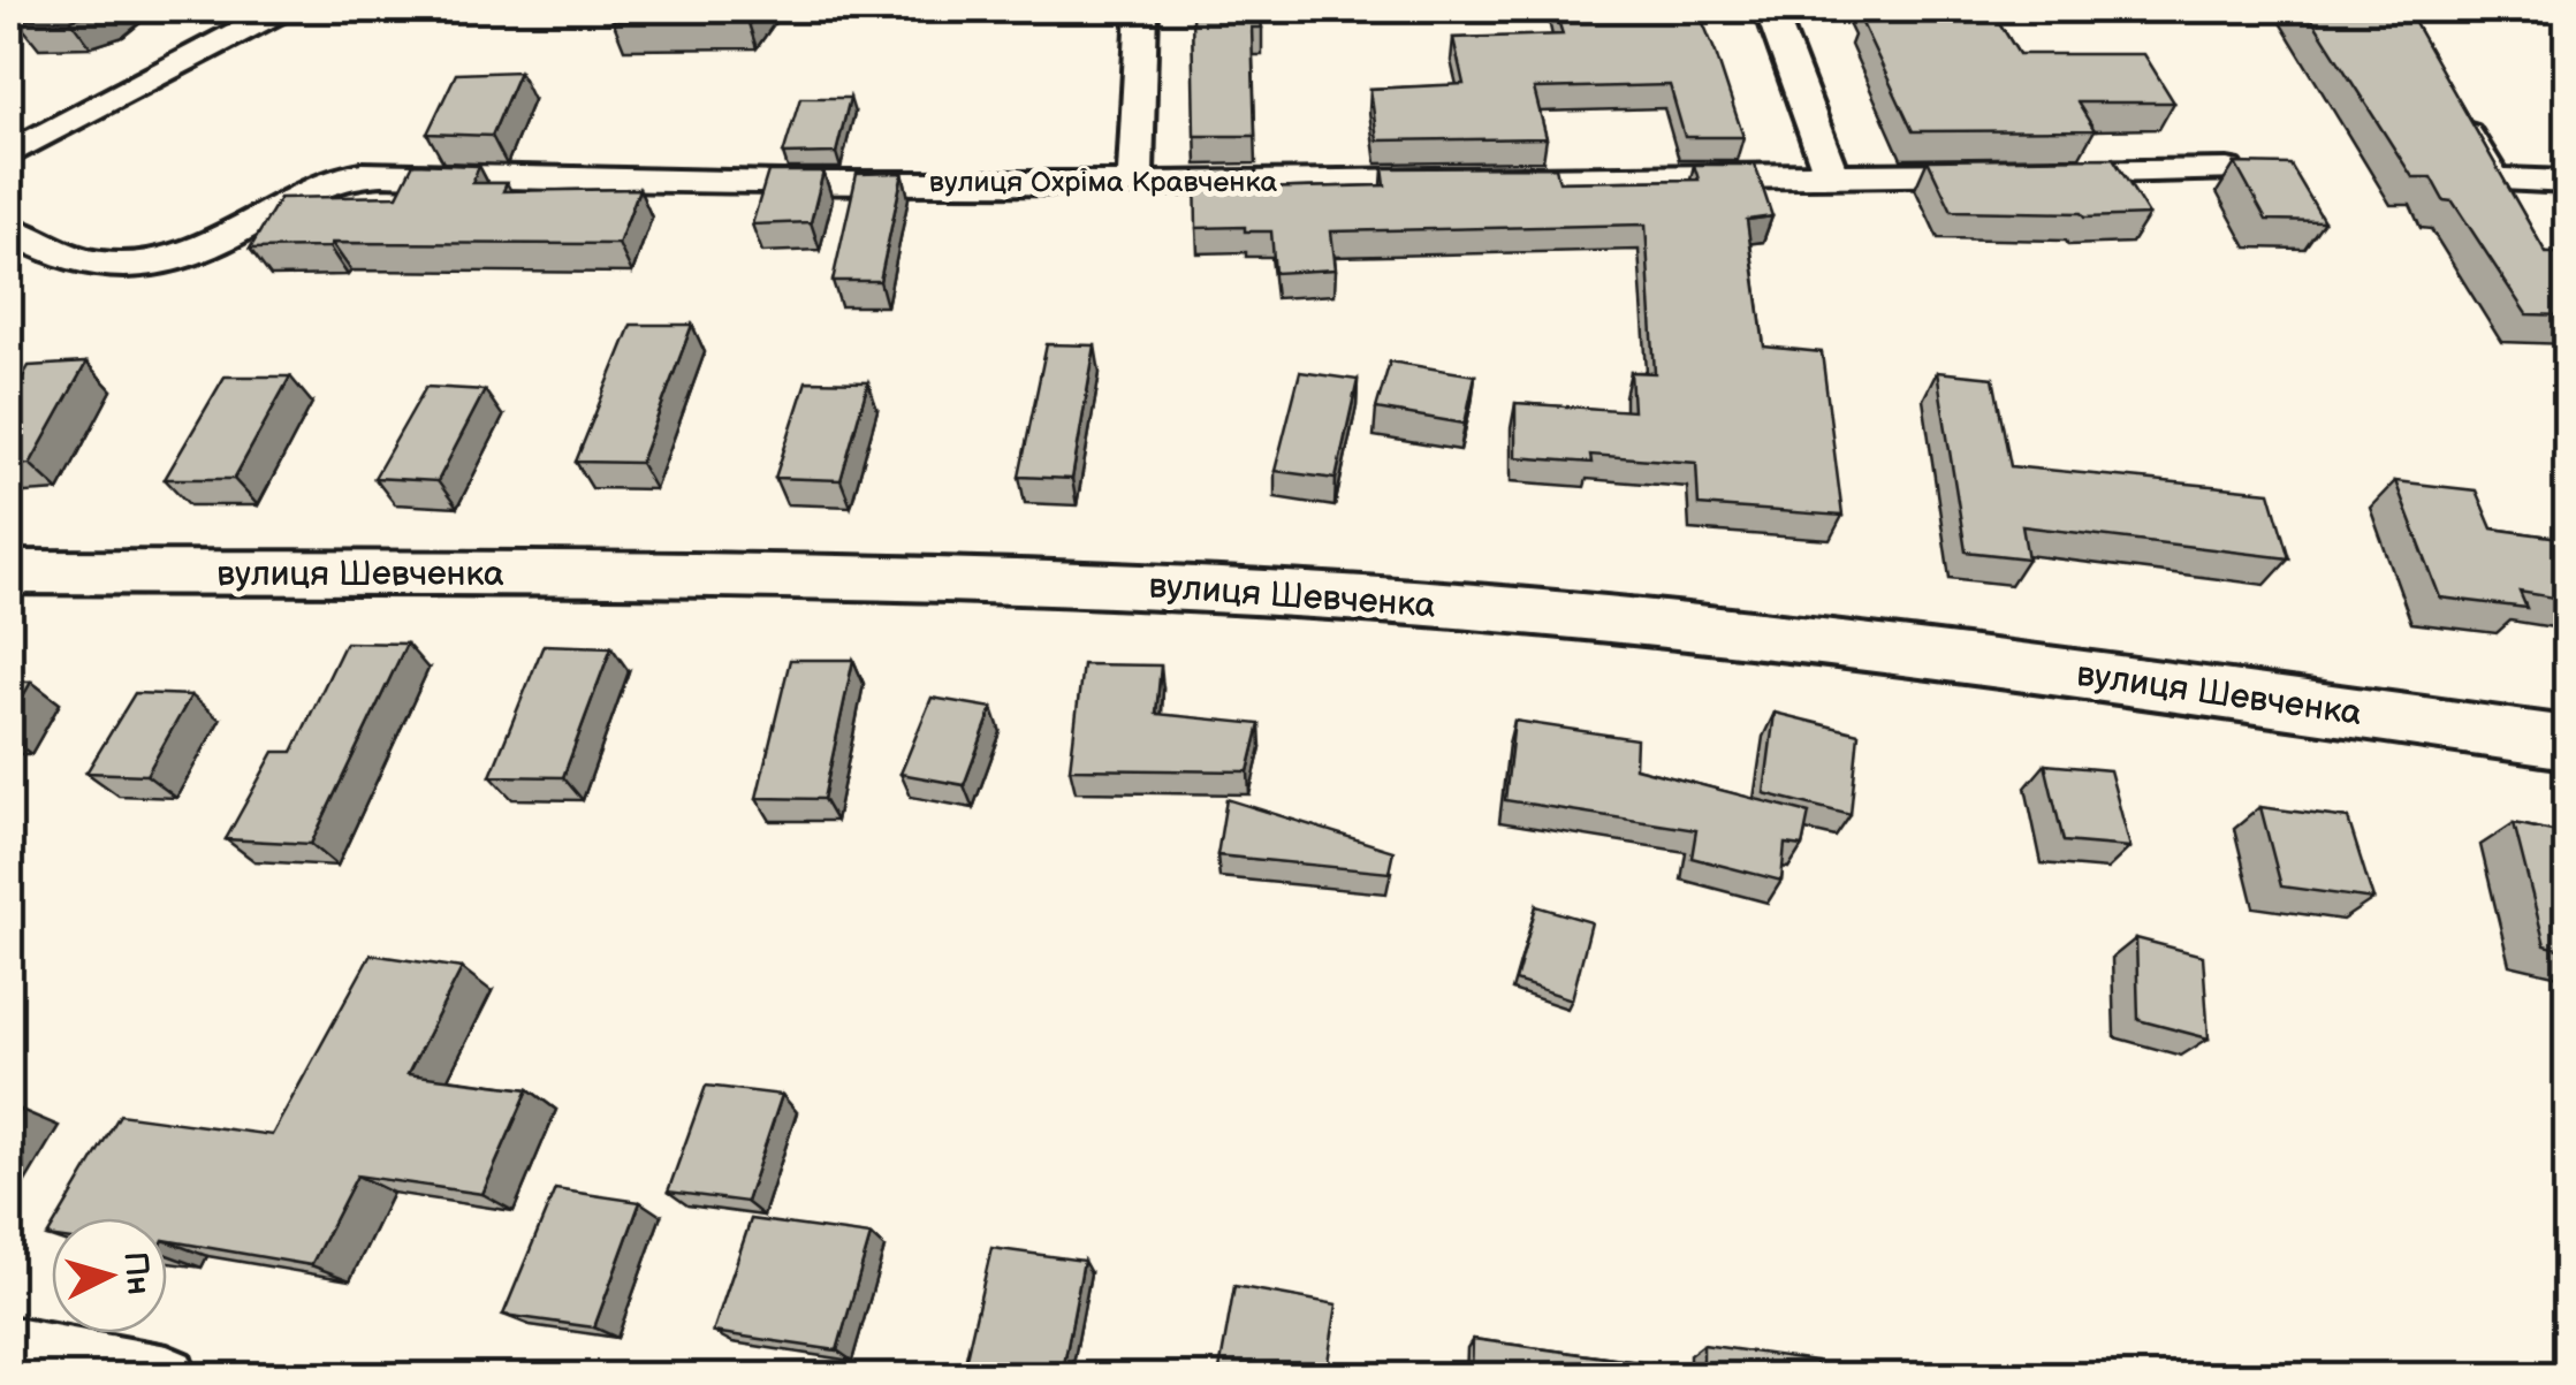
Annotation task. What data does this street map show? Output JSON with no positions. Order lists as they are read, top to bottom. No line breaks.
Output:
{"streets":{"street":["вулиця Охріма Кравченка","вулиця Шевченка"]},"north":"right"}
